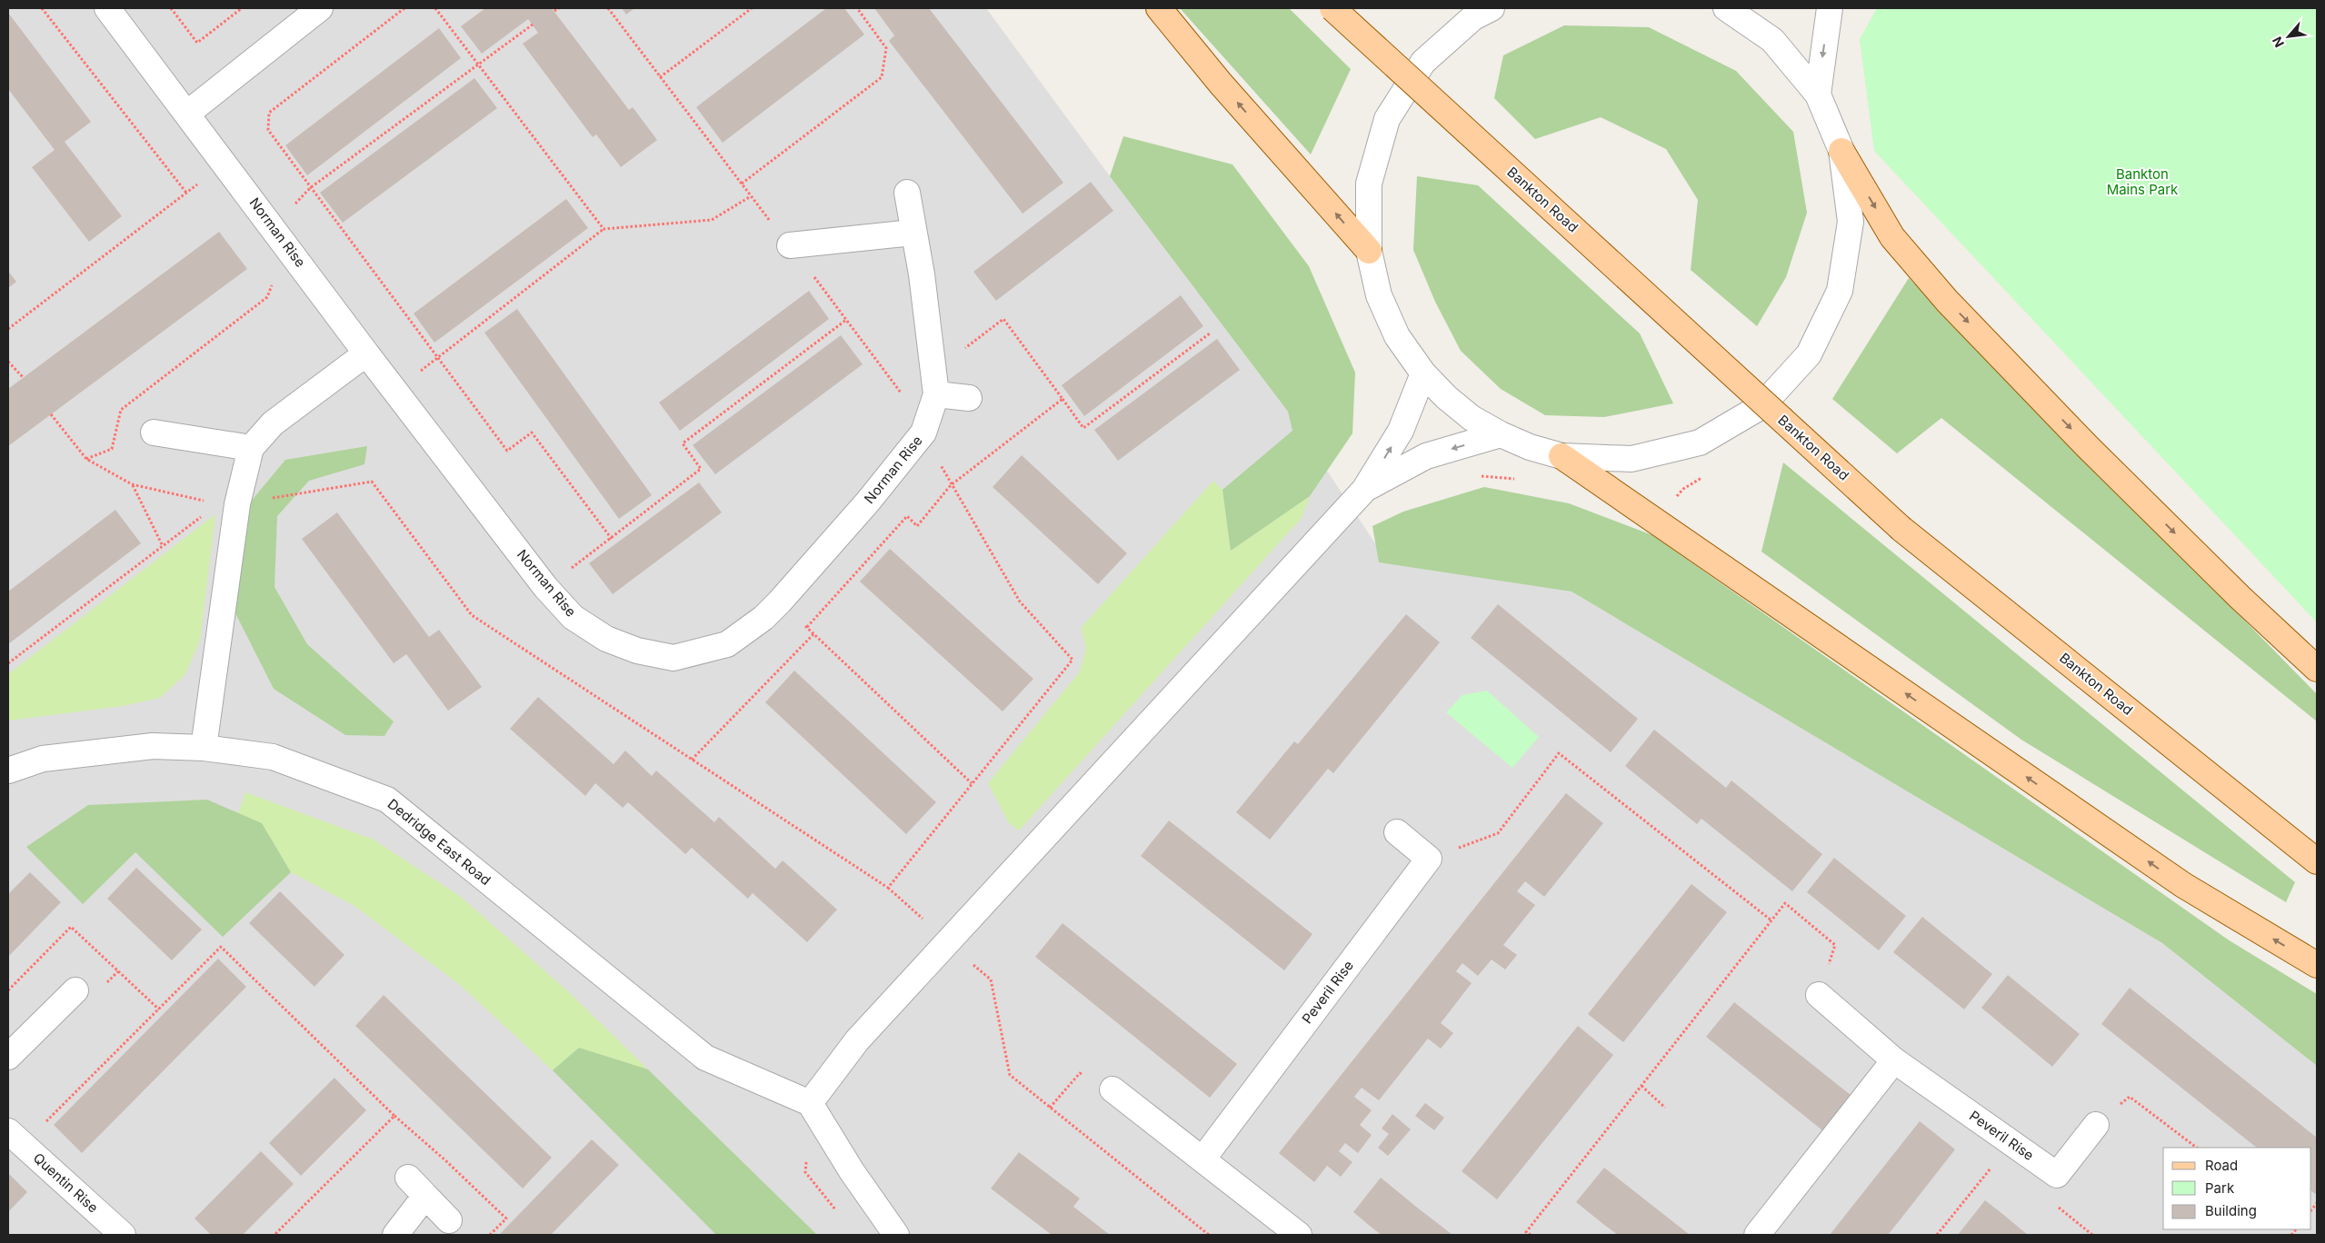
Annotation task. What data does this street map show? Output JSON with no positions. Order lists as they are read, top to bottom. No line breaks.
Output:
{"streets":{"main road":["Bankton Road"],"street":["Norman Rise","Dedridge East Road","Peveril Rise","Quentin Rise"]},"parks":["Bankton Mains Park"],"legend":["Road","Park","Building"],"north":"bottom left"}
